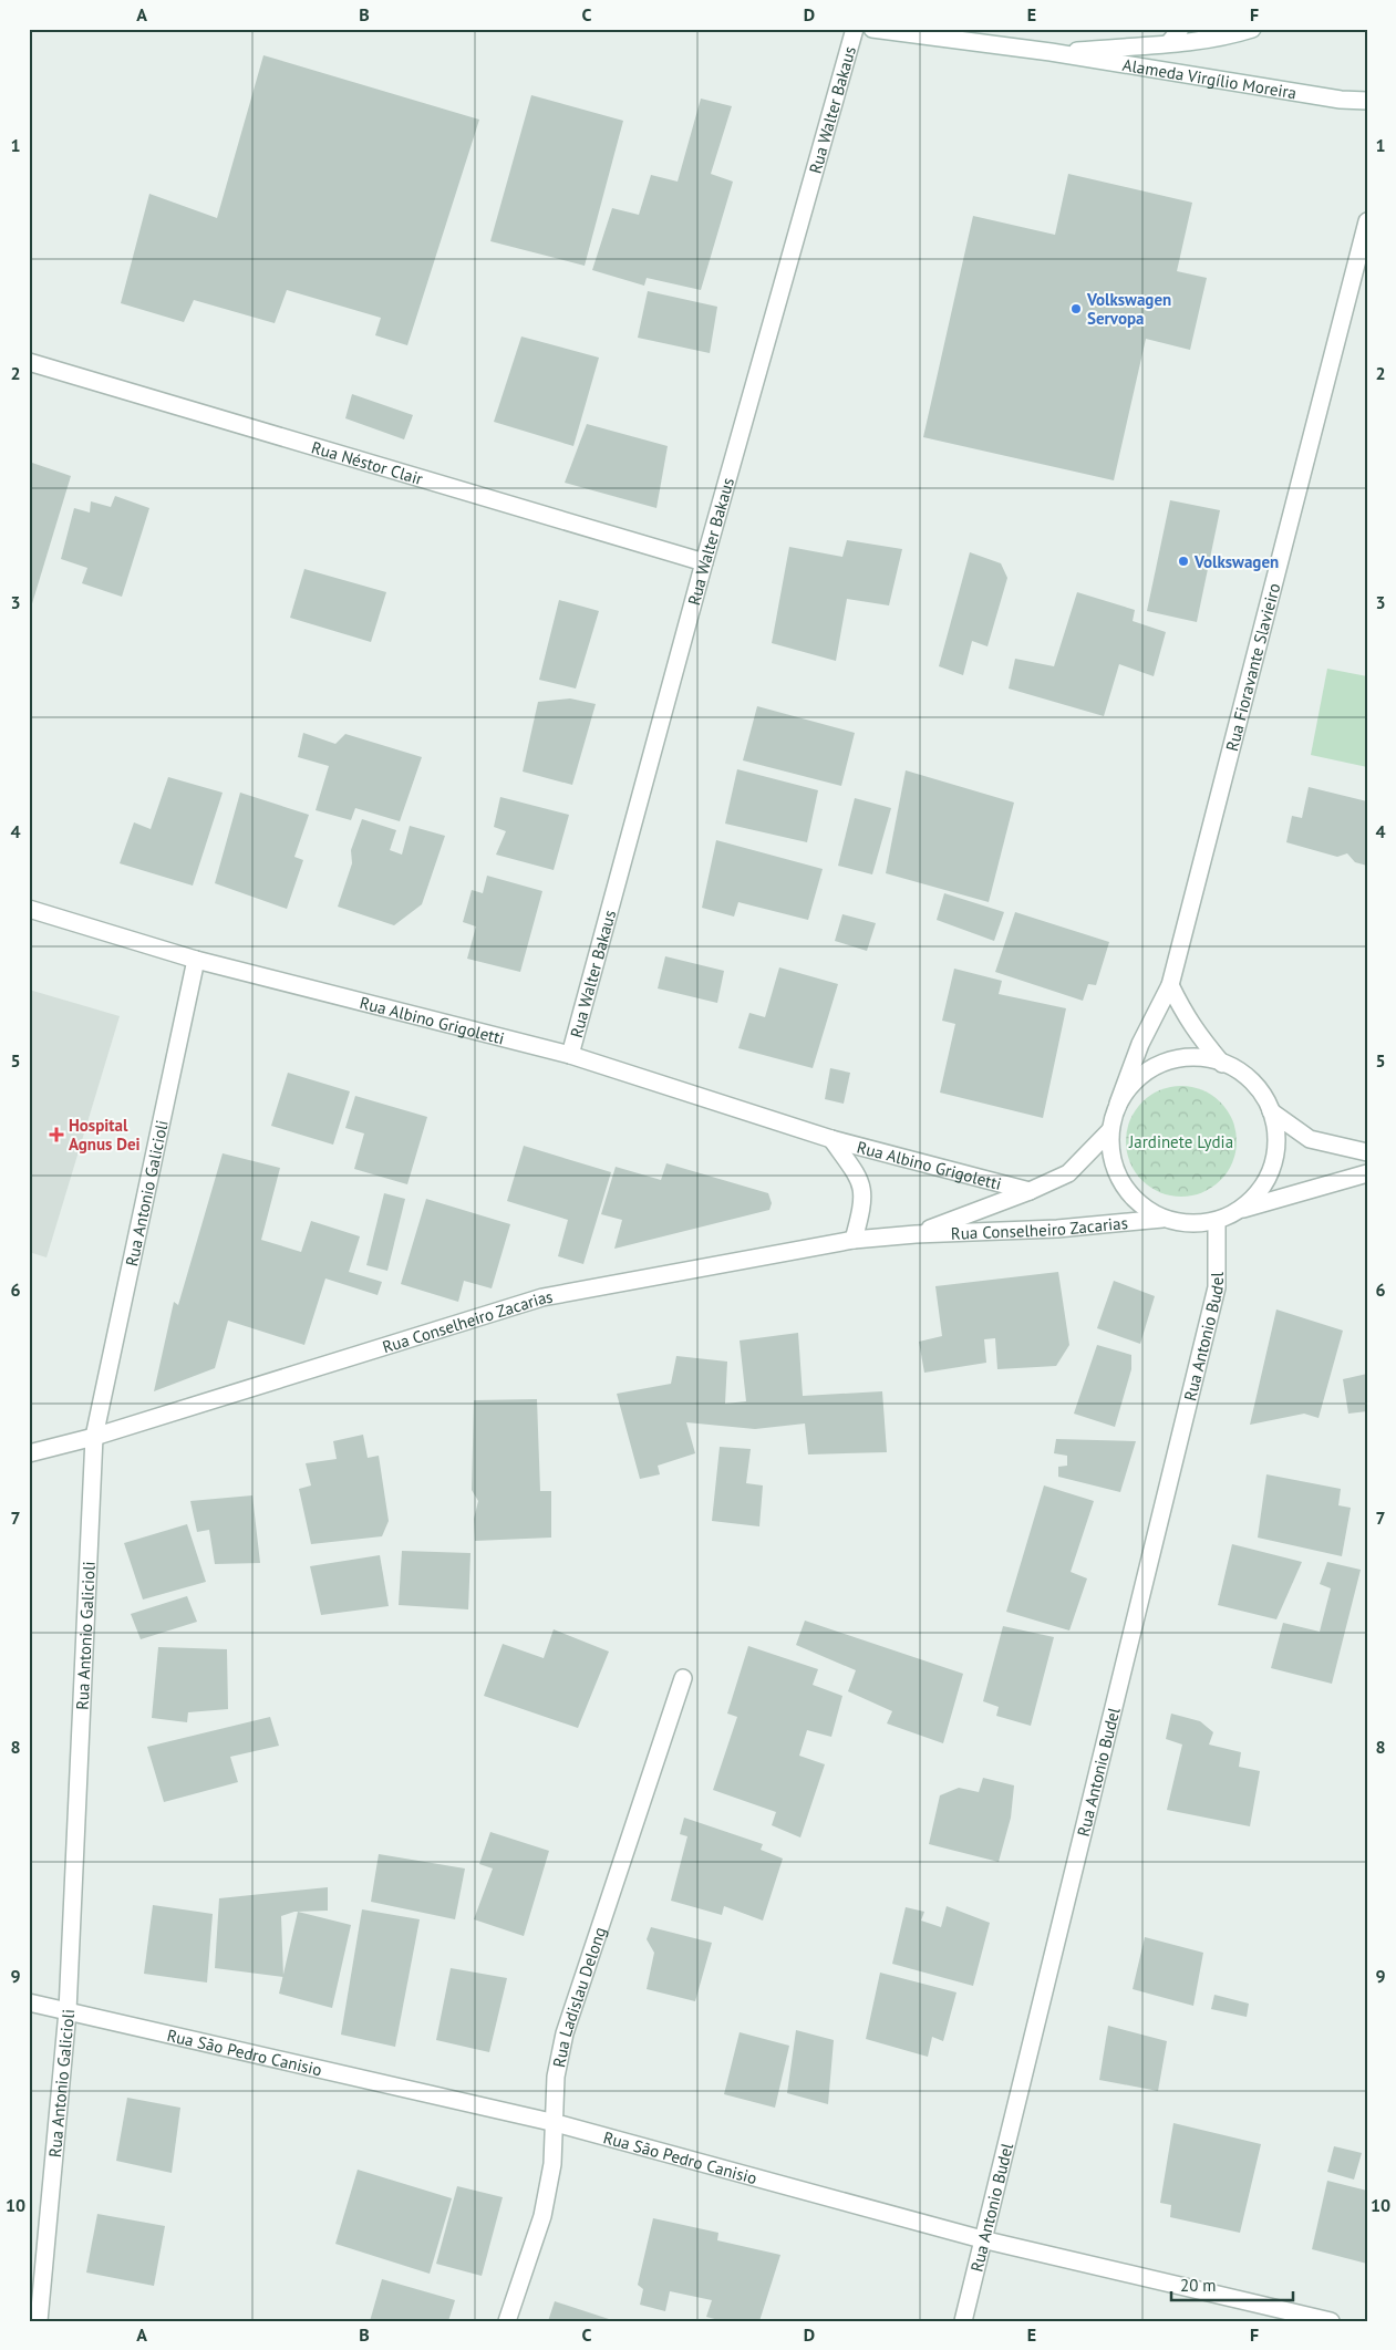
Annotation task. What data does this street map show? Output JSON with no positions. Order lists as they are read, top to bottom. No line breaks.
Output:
{"streets":{"street":["Alameda Virgílio Moreira","Rua Walter Bakaus","Rua Néstor Clair","Rua Fioravante Slavieiro","Rua Albino Grigoletti","Rua Antonio Galicioli","Rua Conselheiro Zacarias","Rua Antonio Budel","Rua Ladislau Delong","Rua São Pedro Canisio"]},"crossings":[["Rua Walter Bakaus","Rua Néstor Clair"],["Rua Walter Bakaus","Rua Albino Grigoletti"],["Rua Fioravante Slavieiro","Rua Conselheiro Zacarias"],["Rua Fioravante Slavieiro","Rua Antonio Budel"],["Rua Albino Grigoletti","Rua Antonio Galicioli"],["Rua Albino Grigoletti","Rua Conselheiro Zacarias"],["Rua Antonio Galicioli","Rua Conselheiro Zacarias"],["Rua Antonio Galicioli","Rua São Pedro Canisio"],["Rua Conselheiro Zacarias","Rua Antonio Budel"],["Rua Antonio Budel","Rua São Pedro Canisio"],["Rua Ladislau Delong","Rua São Pedro Canisio"]],"parks":["Jardinete Lydia"],"places":{"other":["Volkswagen Servopa","Volkswagen"],"health":["Hospital Agnus Dei"]},"scale_bar":"20 m","grid":{"columns":["A","B","C","D","E","F"],"rows":["1","2","3","4","5","6","7","8","9","10"]}}
